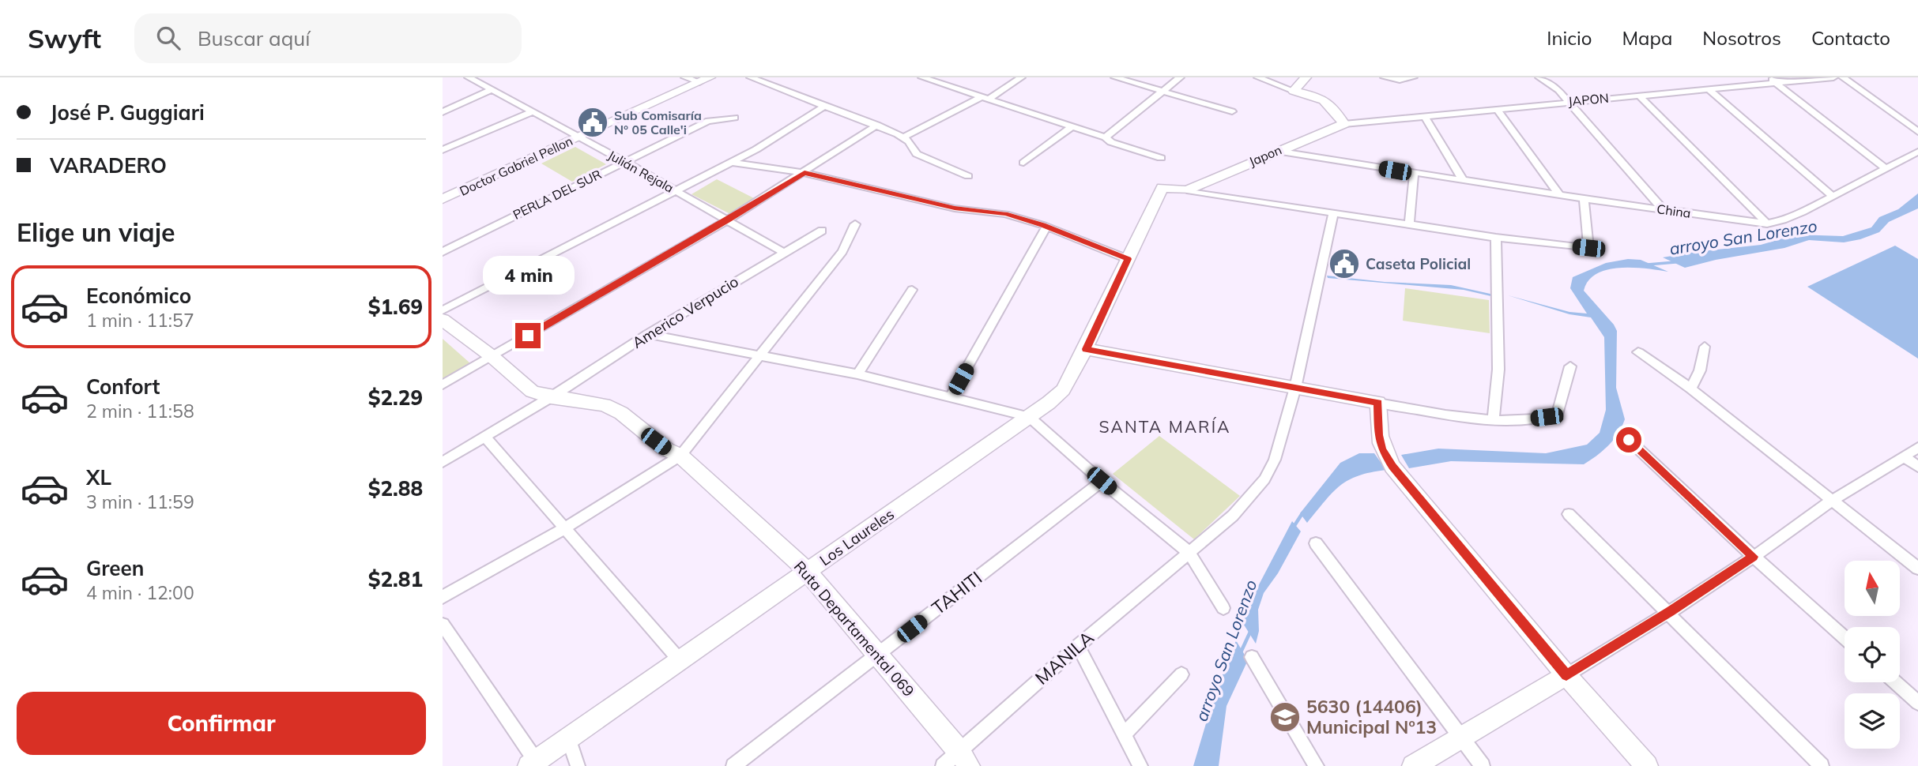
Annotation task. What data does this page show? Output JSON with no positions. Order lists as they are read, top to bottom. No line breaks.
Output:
{"streets":{"street":["JAPON","Japon","Doctor Gabriel Pellon","Julián Rejala","PERLA DEL SUR","China","Americo Verpucio","Los Laureles","TAHITI","Ruta Departamental 069","MANILA"]},"crossings":[["JAPON","Japon"],["Japon","China"],["Japon","Los Laureles"],["Doctor Gabriel Pellon","Julián Rejala"],["Julián Rejala","PERLA DEL SUR"],["Julián Rejala","Americo Verpucio"],["Americo Verpucio","Ruta Departamental 069"],["Los Laureles","Ruta Departamental 069"],["TAHITI","Ruta Departamental 069"],["Ruta Departamental 069","MANILA"]],"districts":["SANTA MARÍA"],"water":["arroyo San Lorenzo"],"places":{"public building":["Sub Comisaría N° 05 Calle'i","Caseta Policial"],"school or university":["5630 (14406) Municipal Nº13"]},"north":"top","page":{"header":"Swyft","search":"Buscar aquí","nav":["Inicio","Mapa","Nosotros","Contacto"],"banner":["José P. Guggiari","VARADERO"],"heading":"Elige un viaje","bubble":"4 min","list":[{"name":"Económico","note":"1 min · 11:57","value":"$1.69"},{"name":"Confort","note":"2 min · 11:58","value":"$2.29"},{"name":"XL","note":"3 min · 11:59","value":"$2.88"},{"name":"Green","note":"4 min · 12:00","value":"$2.81"}],"buttons":"Confirmar"}}
